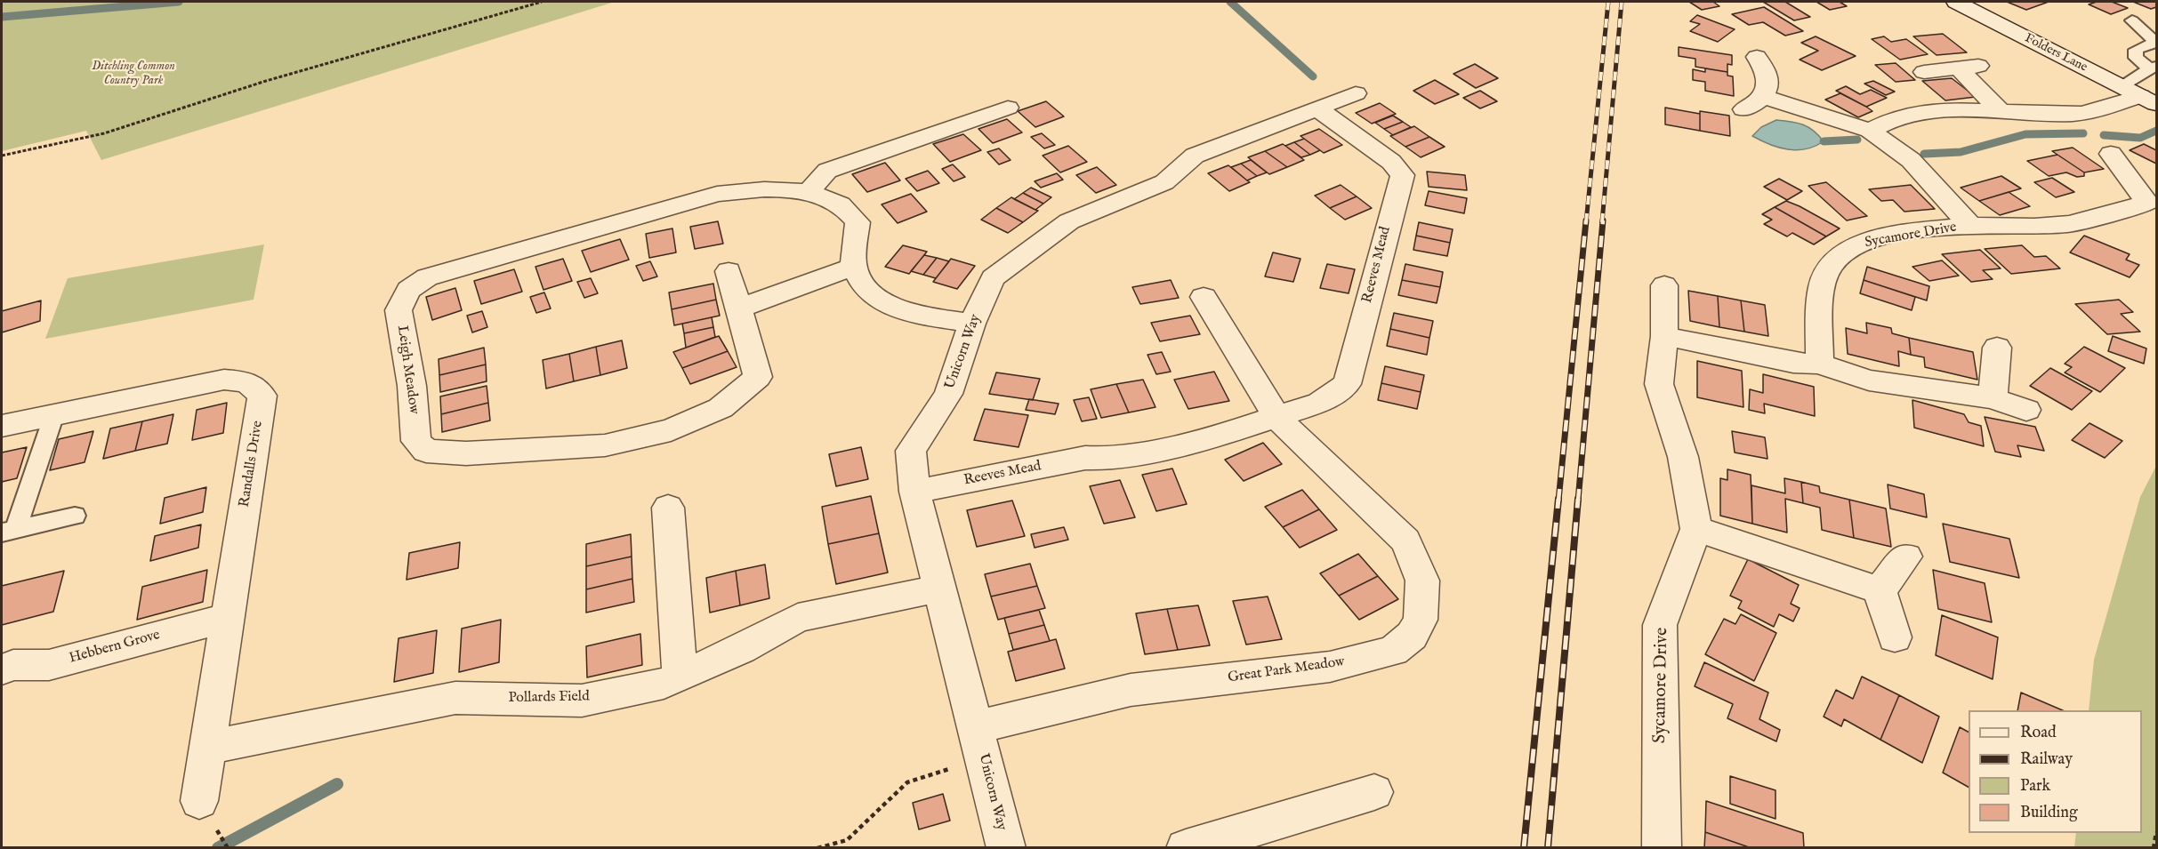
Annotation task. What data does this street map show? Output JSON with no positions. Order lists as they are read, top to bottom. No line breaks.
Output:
{"streets":{"street":["Folders Lane","Sycamore Drive","Reeves Mead","Unicorn Way","Leigh Meadow","Randalls Drive","Hebbern Grove","Great Park Meadow","Pollards Field"]},"crossings":[["Reeves Mead","Unicorn Way"],["Reeves Mead","Great Park Meadow"],["Unicorn Way","Great Park Meadow"],["Unicorn Way","Pollards Field"],["Randalls Drive","Hebbern Grove"],["Randalls Drive","Pollards Field"]],"parks":["Ditchling Common Country Park"],"legend":["Road","Railway","Park","Building"]}
